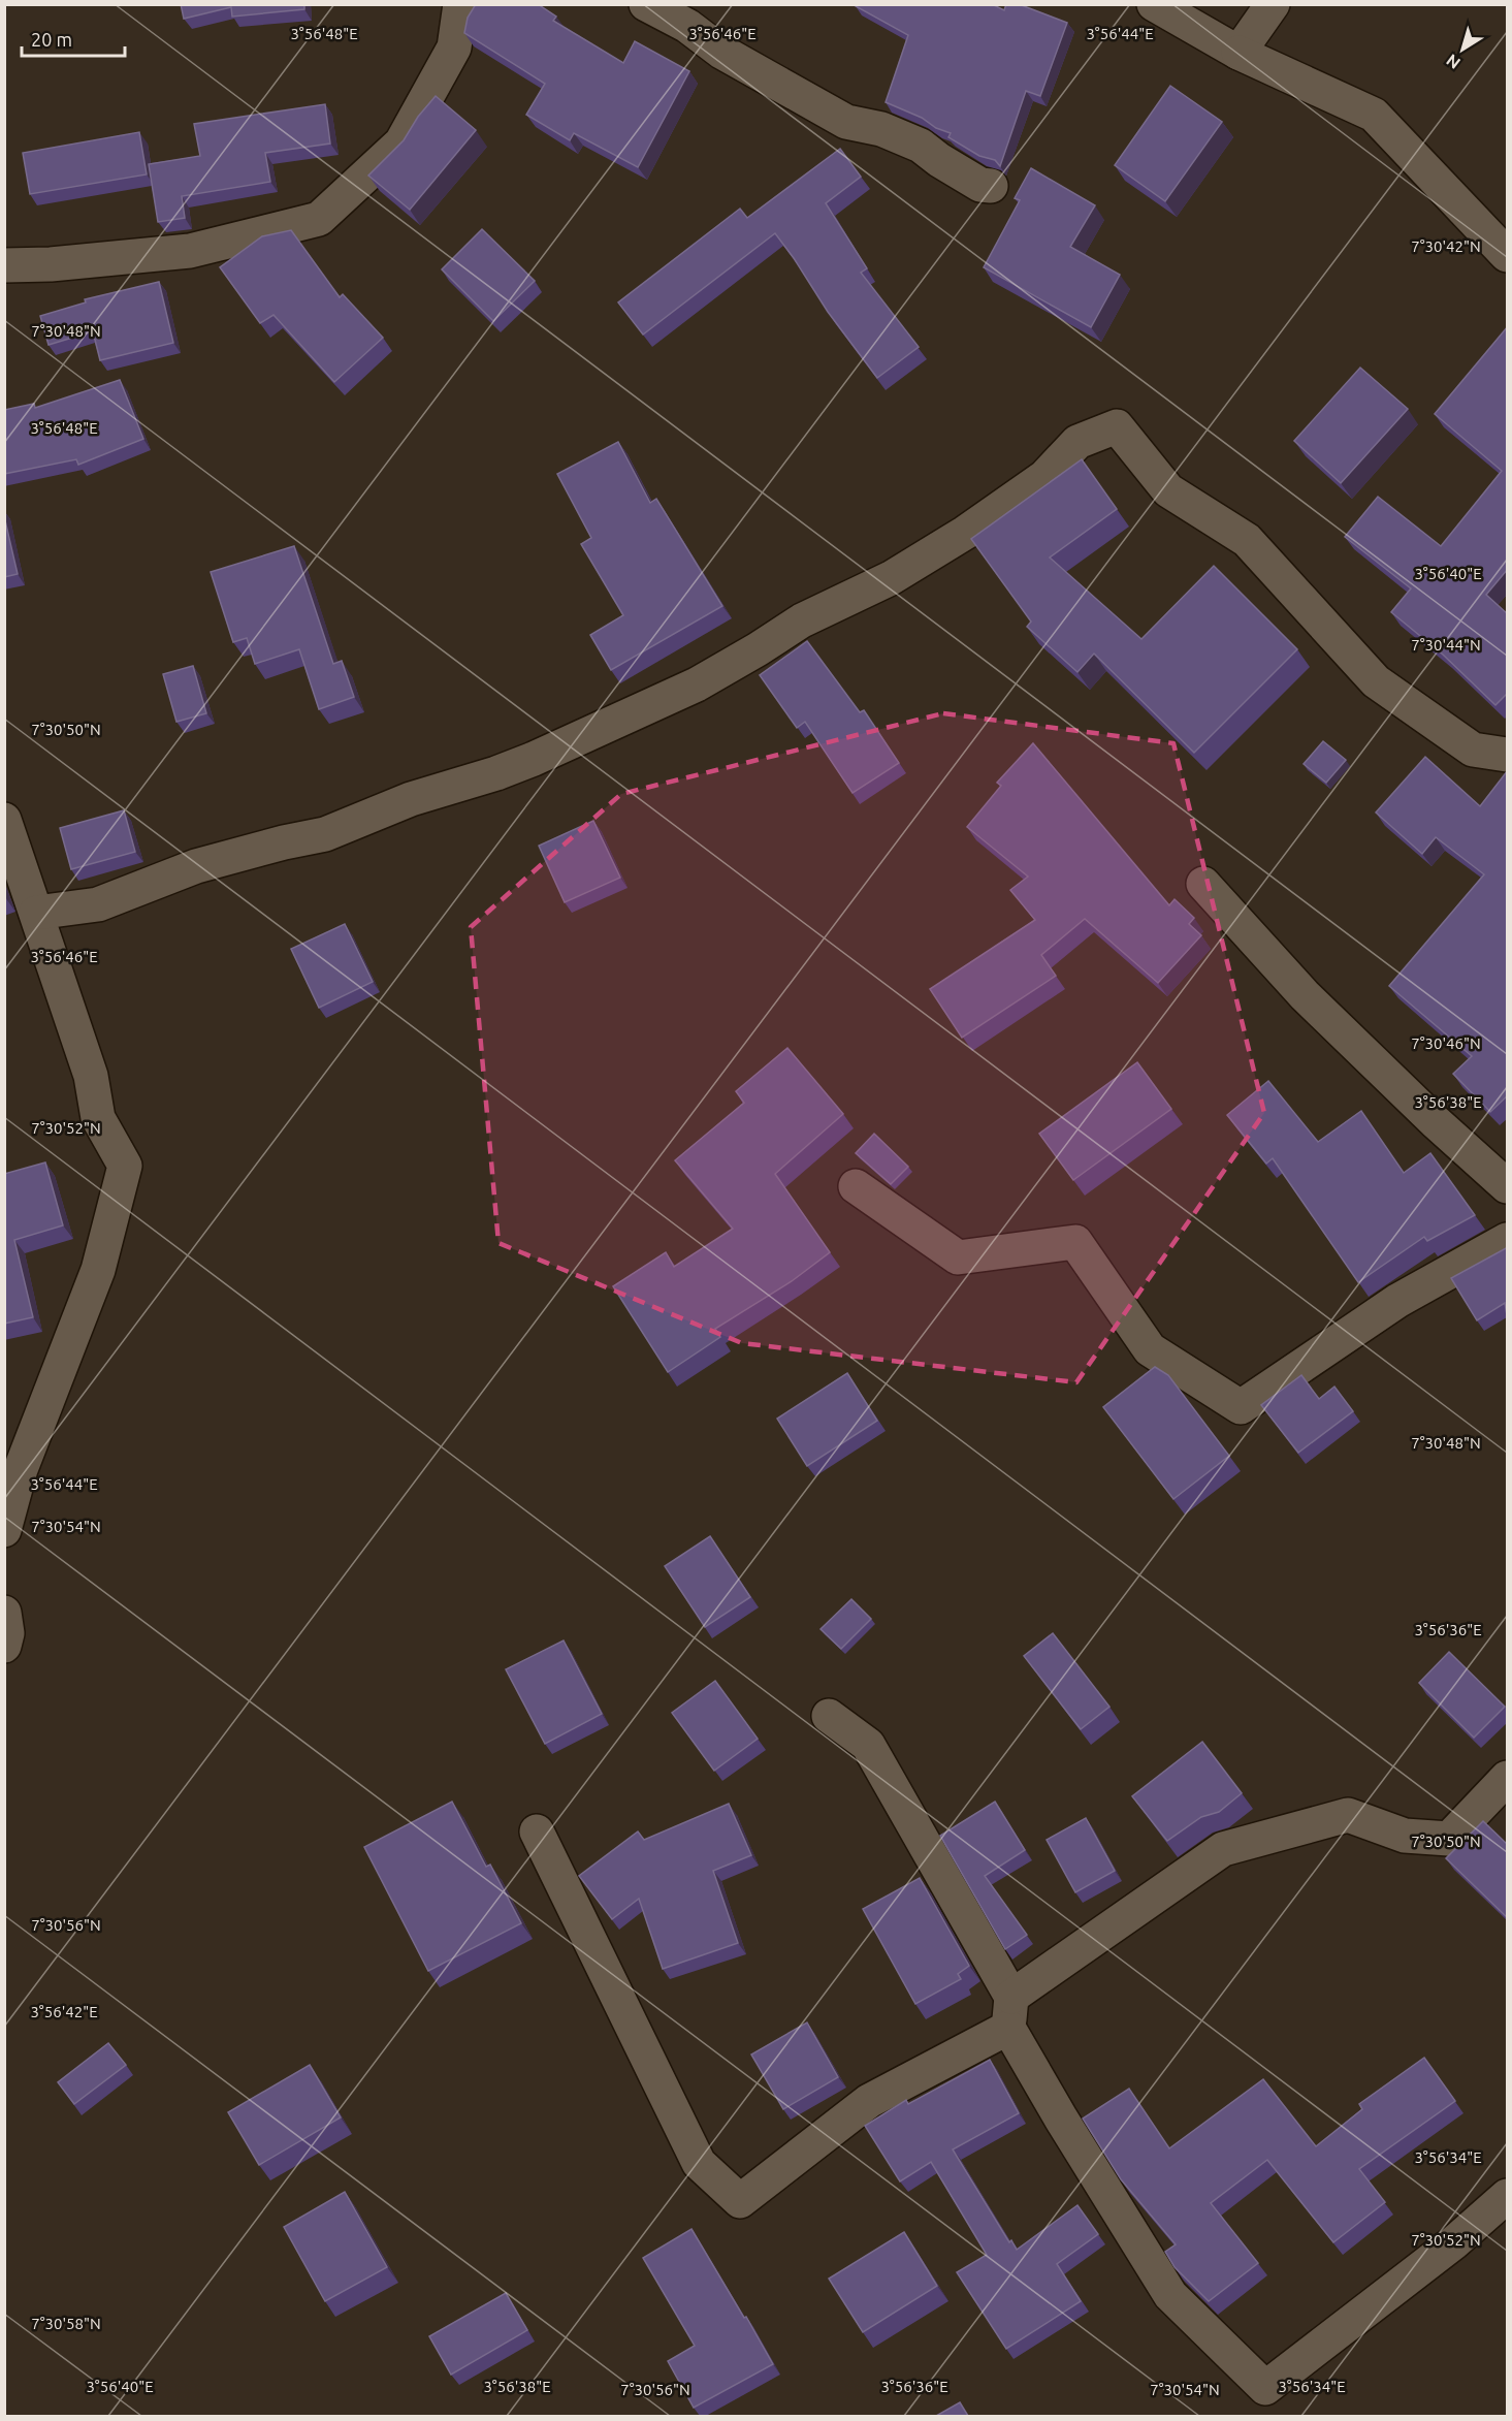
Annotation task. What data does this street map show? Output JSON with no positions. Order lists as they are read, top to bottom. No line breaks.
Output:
{"scale_bar":"20 m","north":"bottom left","coordinates":["3°56'48\"E","3°56'46\"E","3°56'44\"E","7°30'42\"N","7°30'48\"N","3°56'40\"E","7°30'44\"N","7°30'50\"N","7°30'46\"N","3°56'38\"E","7°30'52\"N","7°30'54\"N","3°56'36\"E","7°30'56\"N","3°56'42\"E","3°56'34\"E","7°30'58\"N"]}
